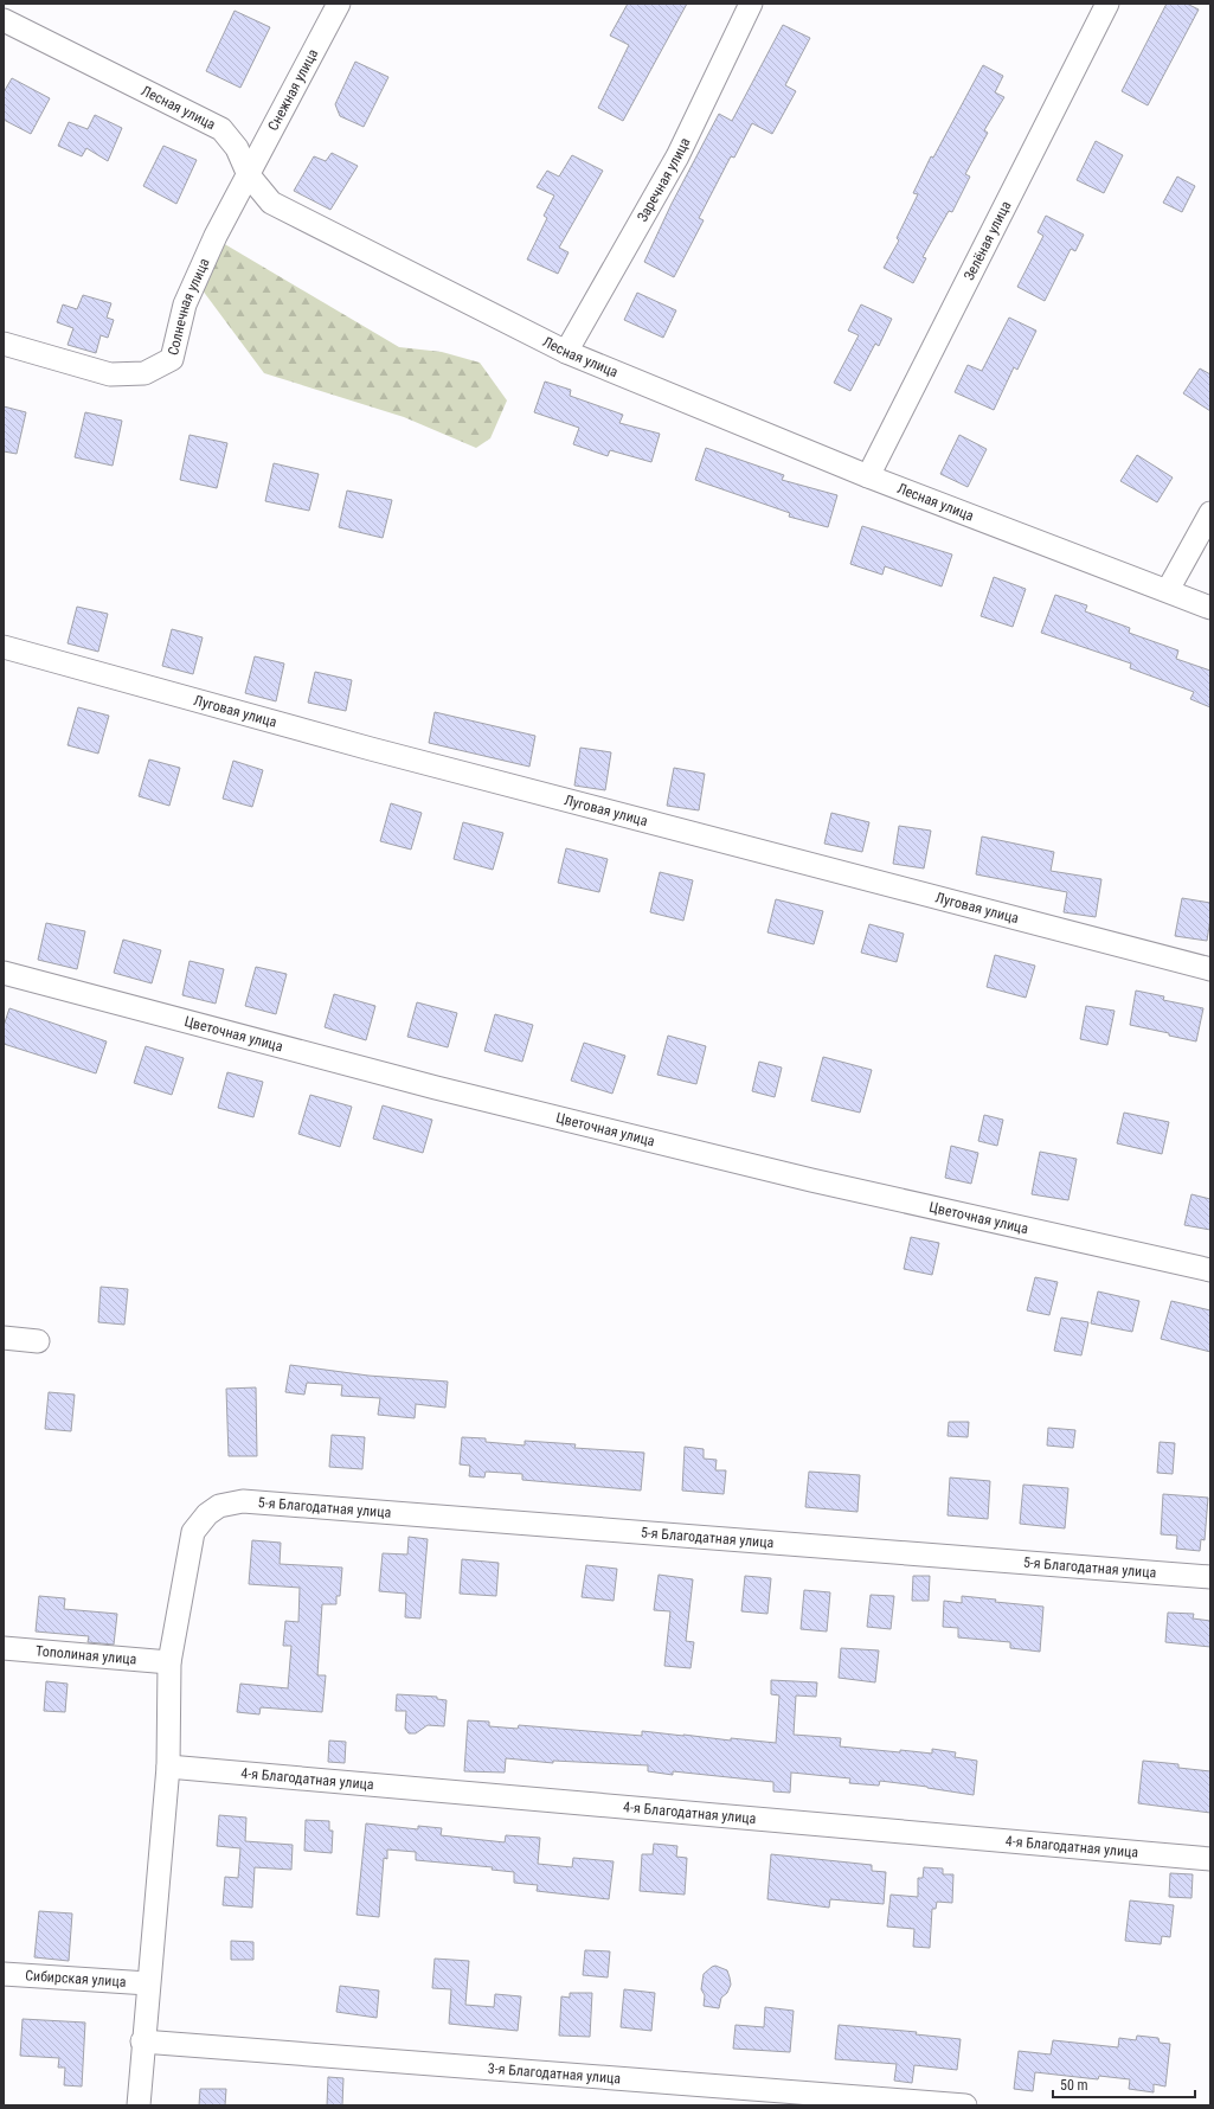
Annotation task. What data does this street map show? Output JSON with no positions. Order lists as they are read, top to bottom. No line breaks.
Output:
{"streets":{"street":["Снежная улица","Лесная улица","Заречная улица","Зелёная улица","Солнечная улица","Луговая улица","Цветочная улица","5-я Благодатная улица","Тополиная улица","4-я Благодатная улица","Сибирская улица","3-я Благодатная улица"]},"crossings":[["Снежная улица","Лесная улица"],["Снежная улица","Солнечная улица"],["Лесная улица","Заречная улица"],["Лесная улица","Зелёная улица"],["Лесная улица","Солнечная улица"],["5-я Благодатная улица","Тополиная улица"]],"scale_bar":"50 m"}
